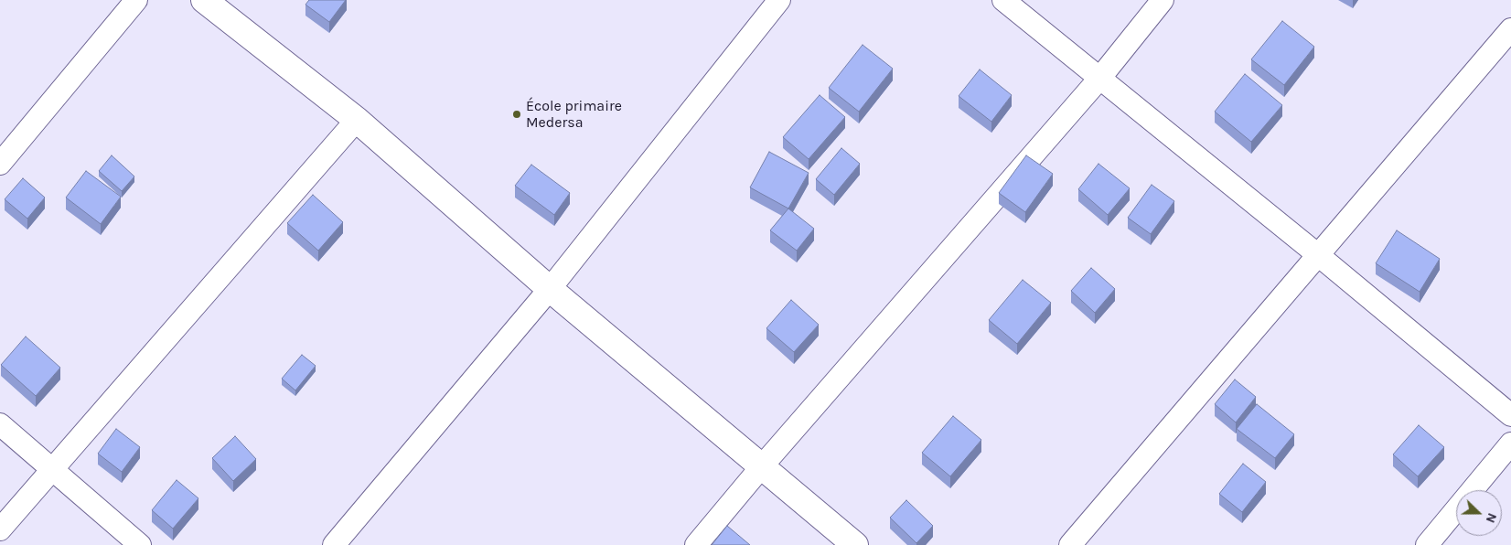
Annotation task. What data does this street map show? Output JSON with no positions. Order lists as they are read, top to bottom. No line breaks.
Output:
{"places":["École primaire Medersa"],"north":"right"}
